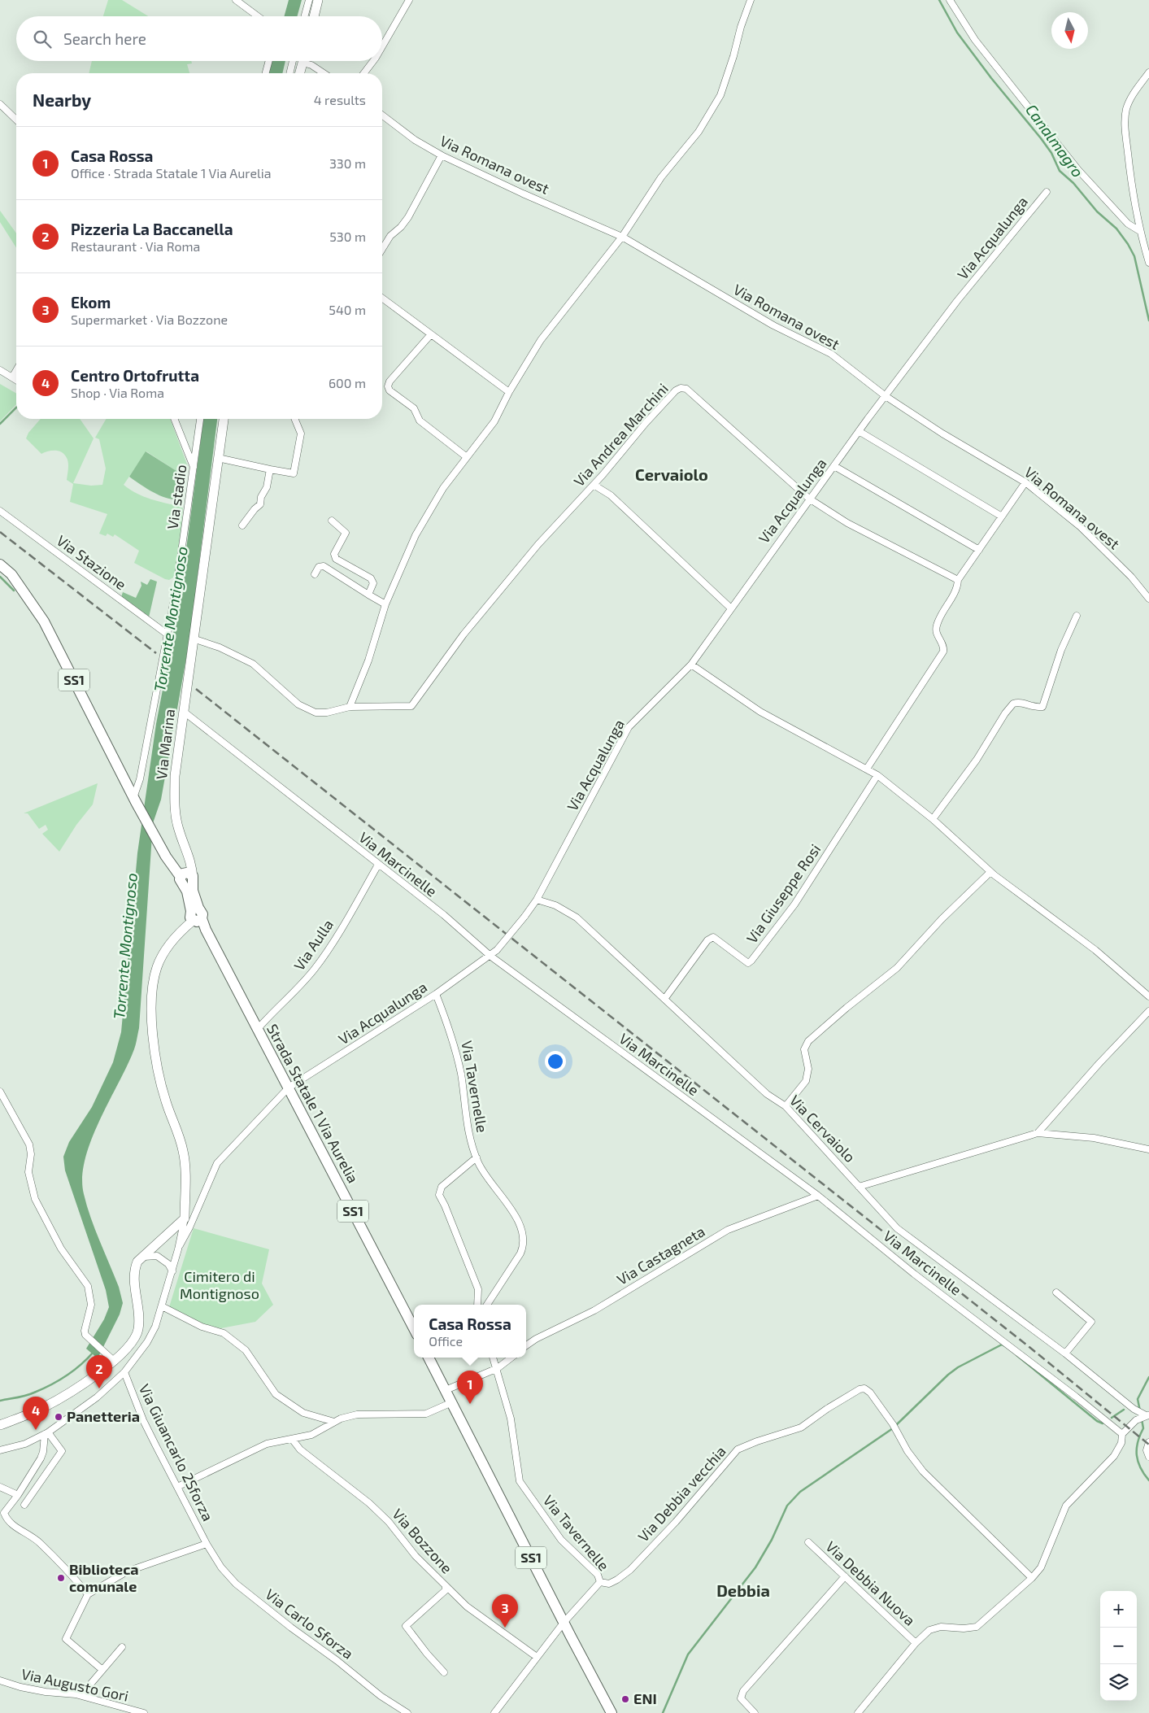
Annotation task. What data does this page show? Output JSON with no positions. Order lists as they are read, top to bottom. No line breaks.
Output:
{"streets":{"main road":["SS1","Strada Statale 1 Via Aurelia"],"street":["Via Romana ovest","Via Acqualunga","Via Andrea Marchini","Via stadio","Via Stazione","Via Marina","Via Marcinelle","Via Giuseppe Rosi","Via Aulla","Via Tavernelle","Via Cervaiolo","Via Castagneta","Via Giuancarlo 2Sforza","Via Debbia vecchia","Via Bozzone","Via Debbia Nuova","Via Carlo Sforza","Via Augusto Gori"]},"crossings":[["Via Romana ovest","Via Acqualunga"],["Via Acqualunga","Via Andrea Marchini"],["Via Acqualunga","Via Marcinelle"],["Via Acqualunga","Via Tavernelle"],["Via Acqualunga","Strada Statale 1 Via Aurelia"],["Via Acqualunga","Via Cervaiolo"],["Via stadio","Via Stazione"],["Via stadio","SS1"],["SS1","Via Marina"],["SS1","Via Tavernelle"],["SS1","Strada Statale 1 Via Aurelia"],["Via Marina","Via Marcinelle"],["Via Marina","Strada Statale 1 Via Aurelia"],["Via Marcinelle","Via Aulla"],["Via Marcinelle","Via Castagneta"],["Via Marcinelle","Via Debbia Nuova"],["Via Giuseppe Rosi","Via Cervaiolo"],["Via Aulla","Strada Statale 1 Via Aurelia"],["Via Tavernelle","Via Debbia vecchia"],["Via Tavernelle","Via Bozzone"],["Via Giuancarlo 2Sforza","Via Carlo Sforza"],["Via Debbia vecchia","Via Debbia Nuova"]],"districts":["Cervaiolo","Debbia"],"water":["Canalmagro","Torrente Montignoso"],"parks":["Cimitero di Montignoso"],"places":["Panetteria","Biblioteca comunale","ENI"],"north":"bottom","page":{"search":"Search here","heading":["Nearby","4 results"],"list":[{"mark":"1","name":"Casa Rossa","note":"Office · Strada Statale 1 Via Aurelia","value":"330 m"},{"mark":"2","name":"Pizzeria La Baccanella","note":"Restaurant · Via Roma","value":"530 m"},{"mark":"3","name":"Ekom","note":"Supermarket · Via Bozzone","value":"540 m"},{"mark":"4","name":"Centro Ortofrutta","note":"Shop · Via Roma","value":"600 m"}],"popup":["Casa Rossa","Office"],"pins":["2","1","4","3"],"map_buttons":["+","−"]}}
